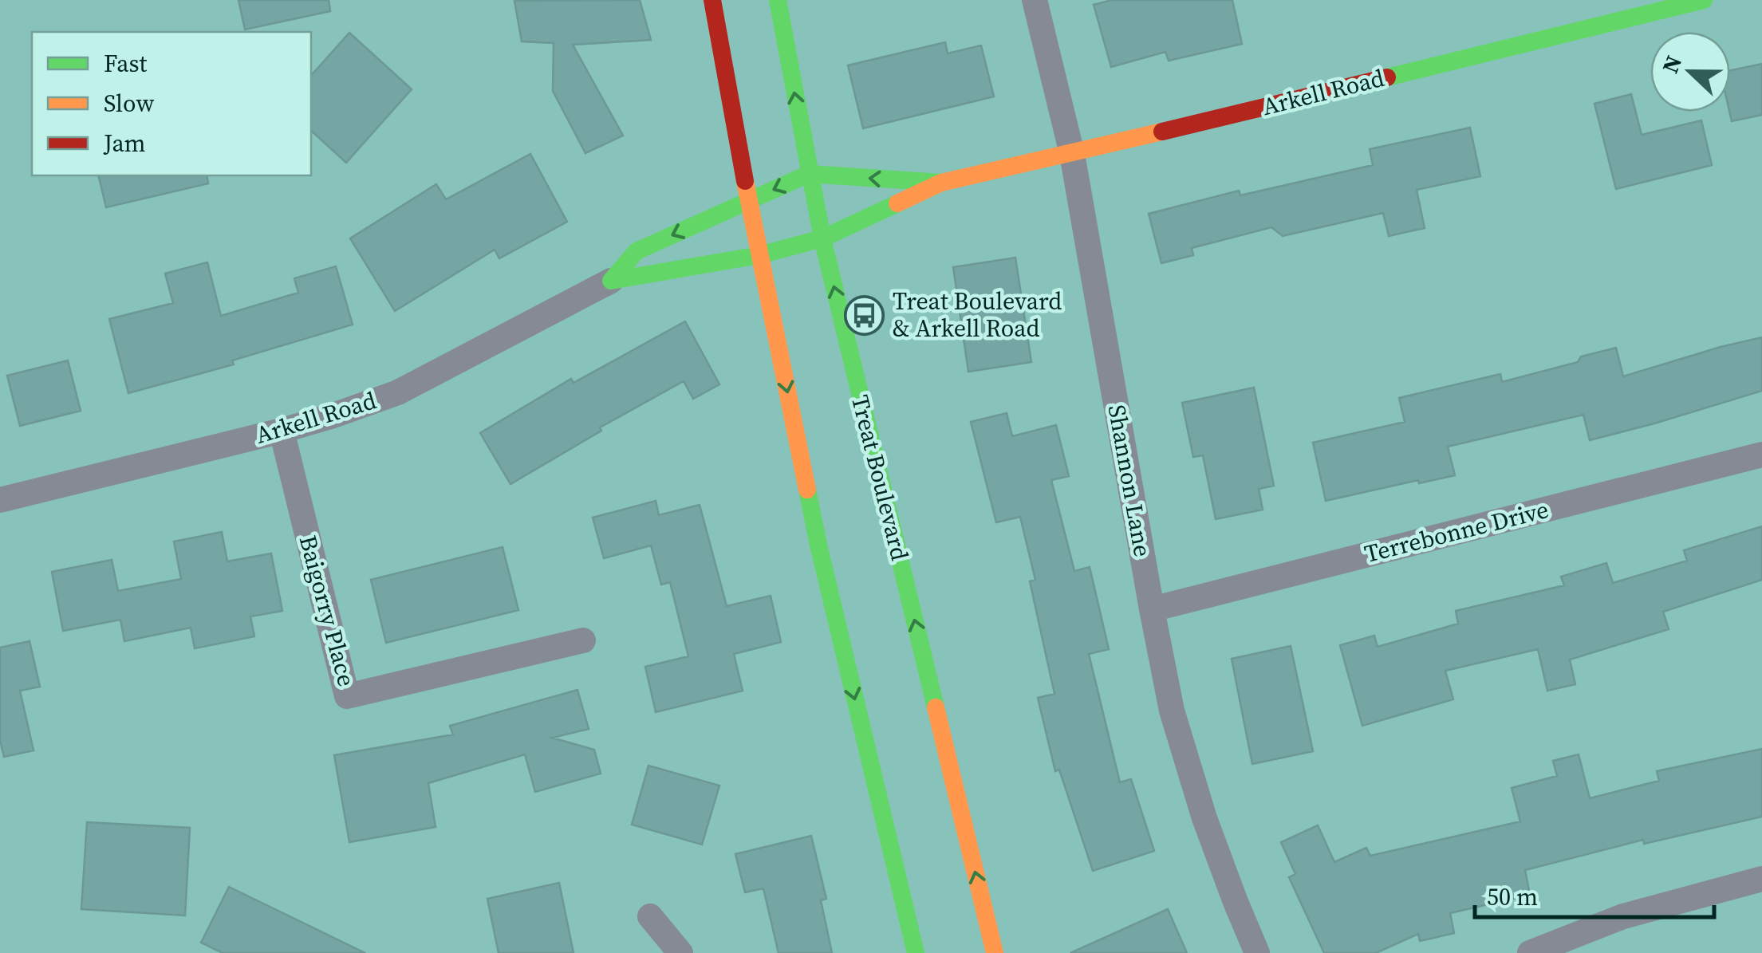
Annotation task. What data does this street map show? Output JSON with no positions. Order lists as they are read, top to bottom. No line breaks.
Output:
{"streets":{"main road":["Arkell Road","Treat Boulevard"],"street":["Shannon Lane","Terrebonne Drive","Baigorry Place"]},"crossings":[["Arkell Road","Treat Boulevard"],["Arkell Road","Shannon Lane"],["Arkell Road","Baigorry Place"],["Shannon Lane","Terrebonne Drive"]],"places":{"bus stop":["Treat Boulevard & Arkell Road"]},"legend":["Fast","Slow","Jam"],"scale_bar":"50 m","north":"left"}
